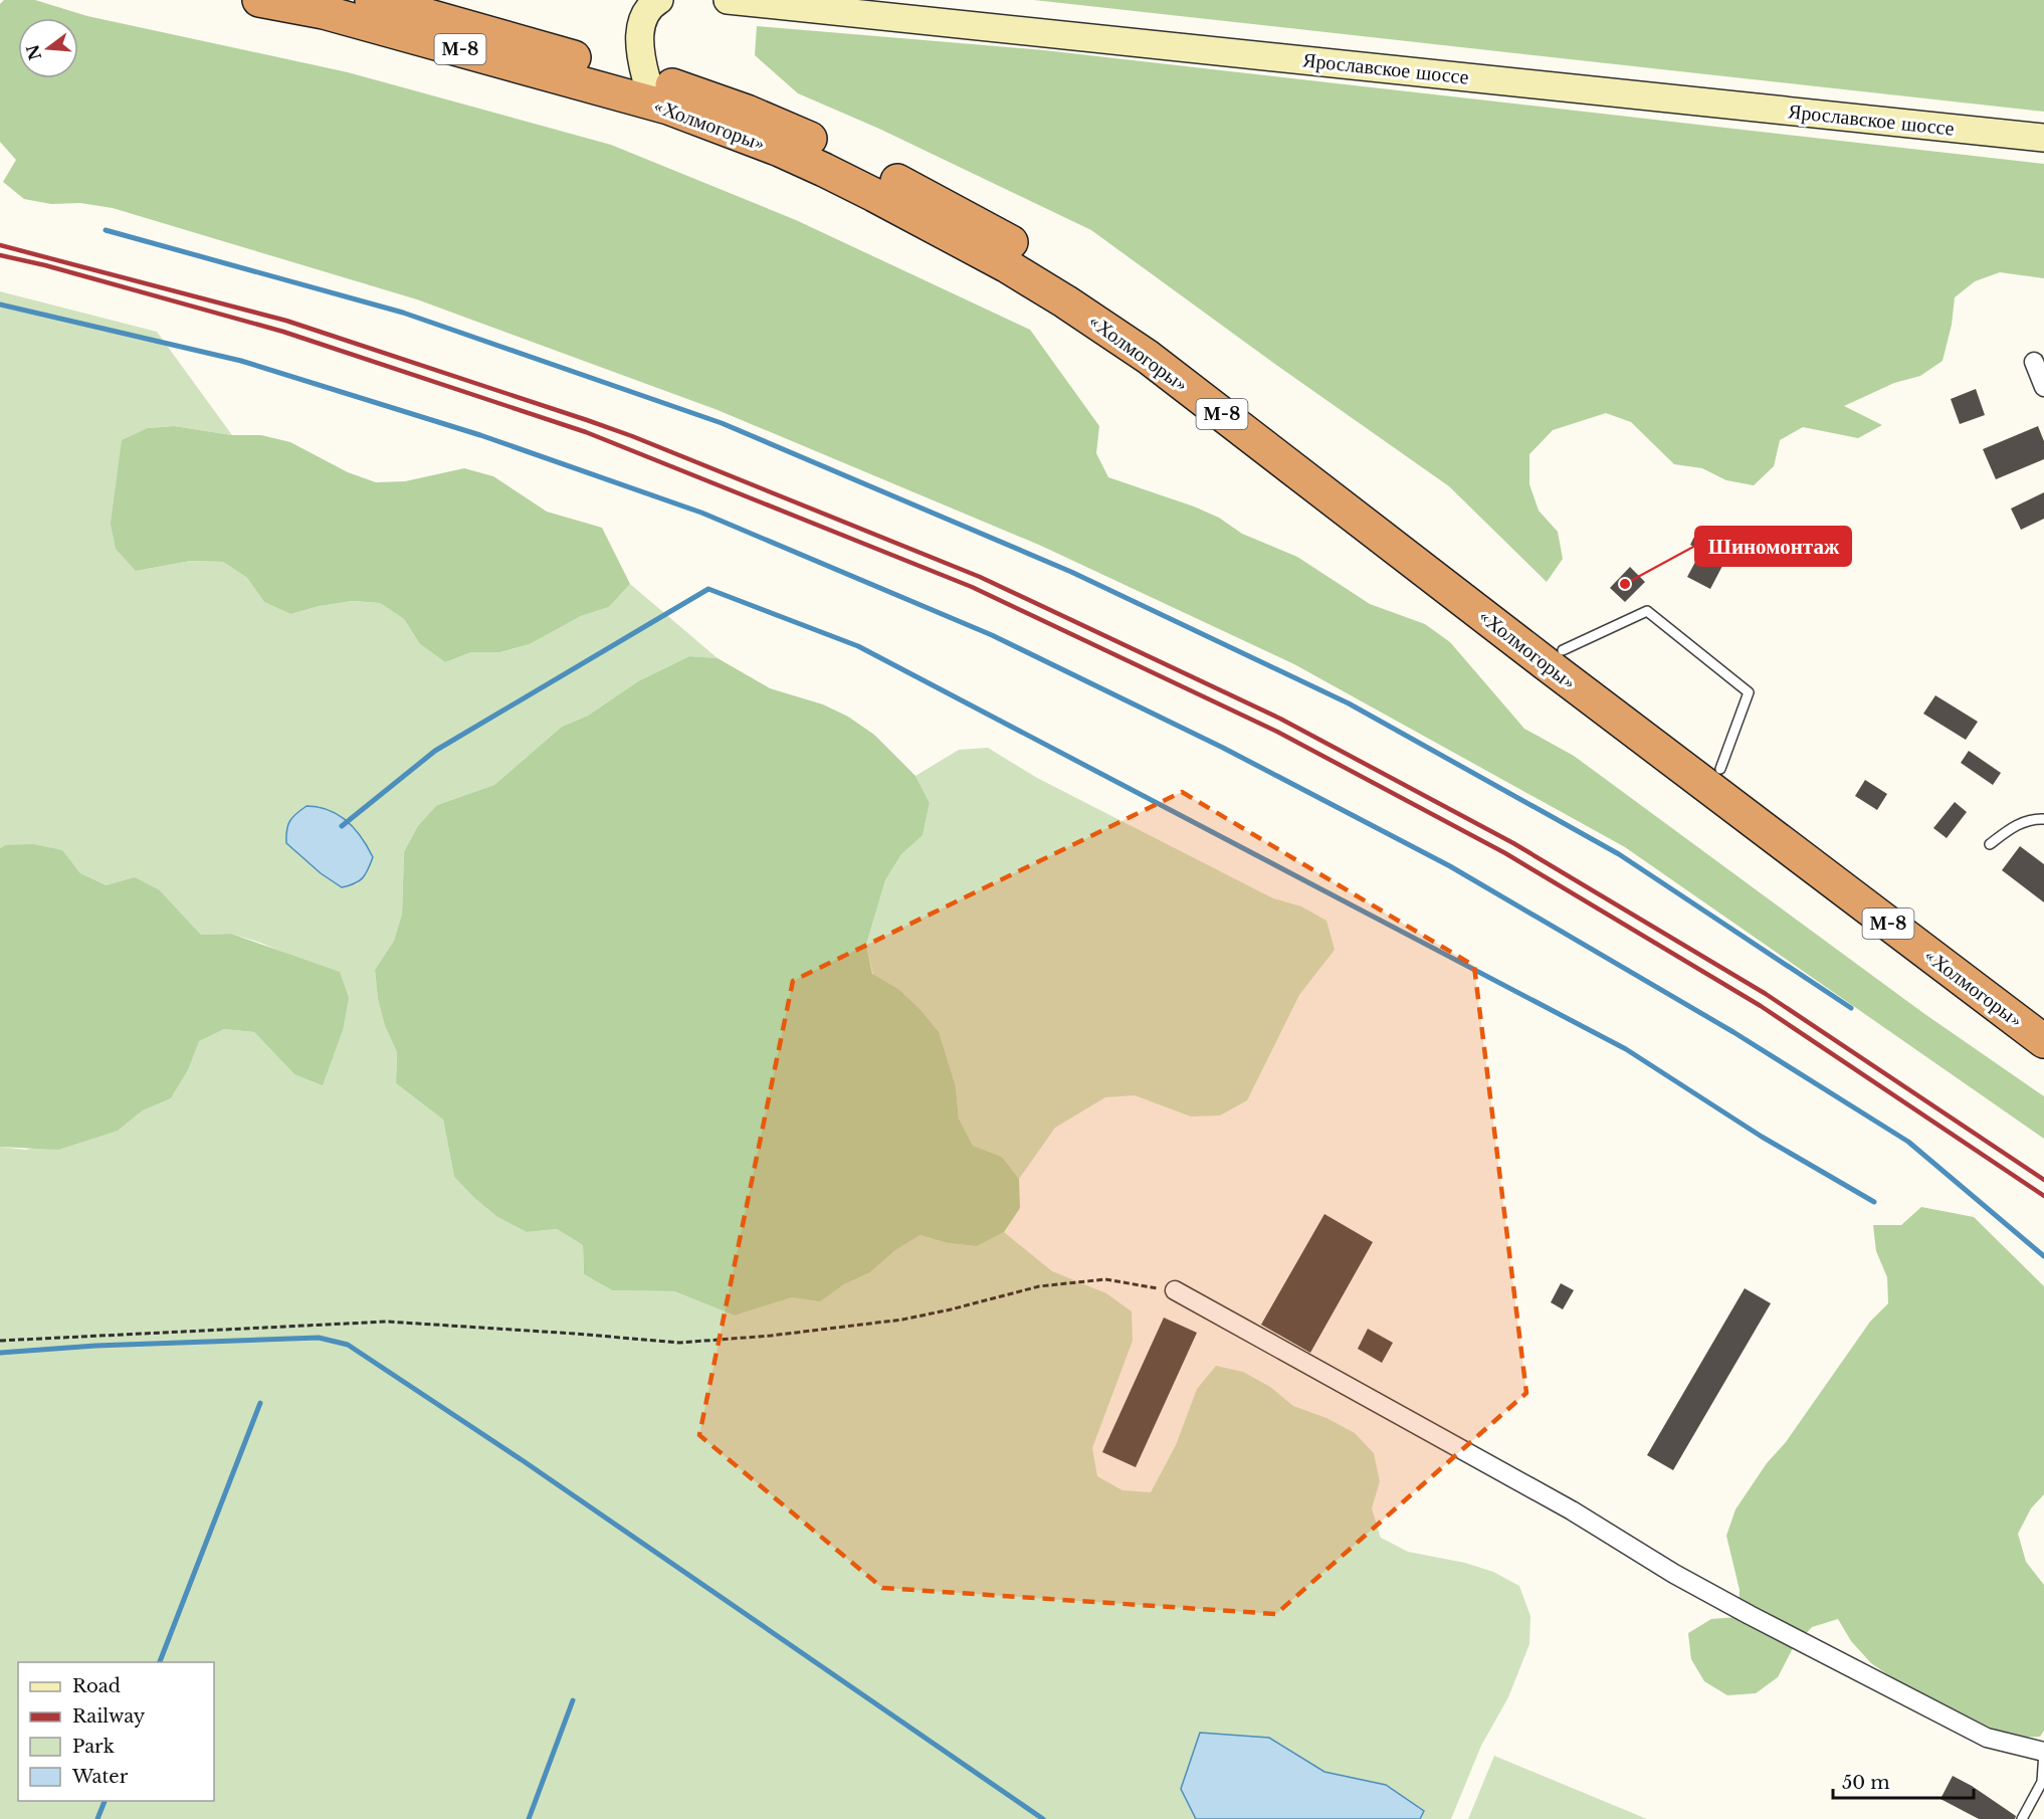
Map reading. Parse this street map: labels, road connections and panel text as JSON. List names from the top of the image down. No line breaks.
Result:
{"streets":{"highway":["М-8","«Холмогоры»"],"main road":["Ярославское шоссе"]},"places":["Шиномонтаж"],"legend":["Road","Railway","Park","Water"],"scale_bar":"50 m","north":"left"}
